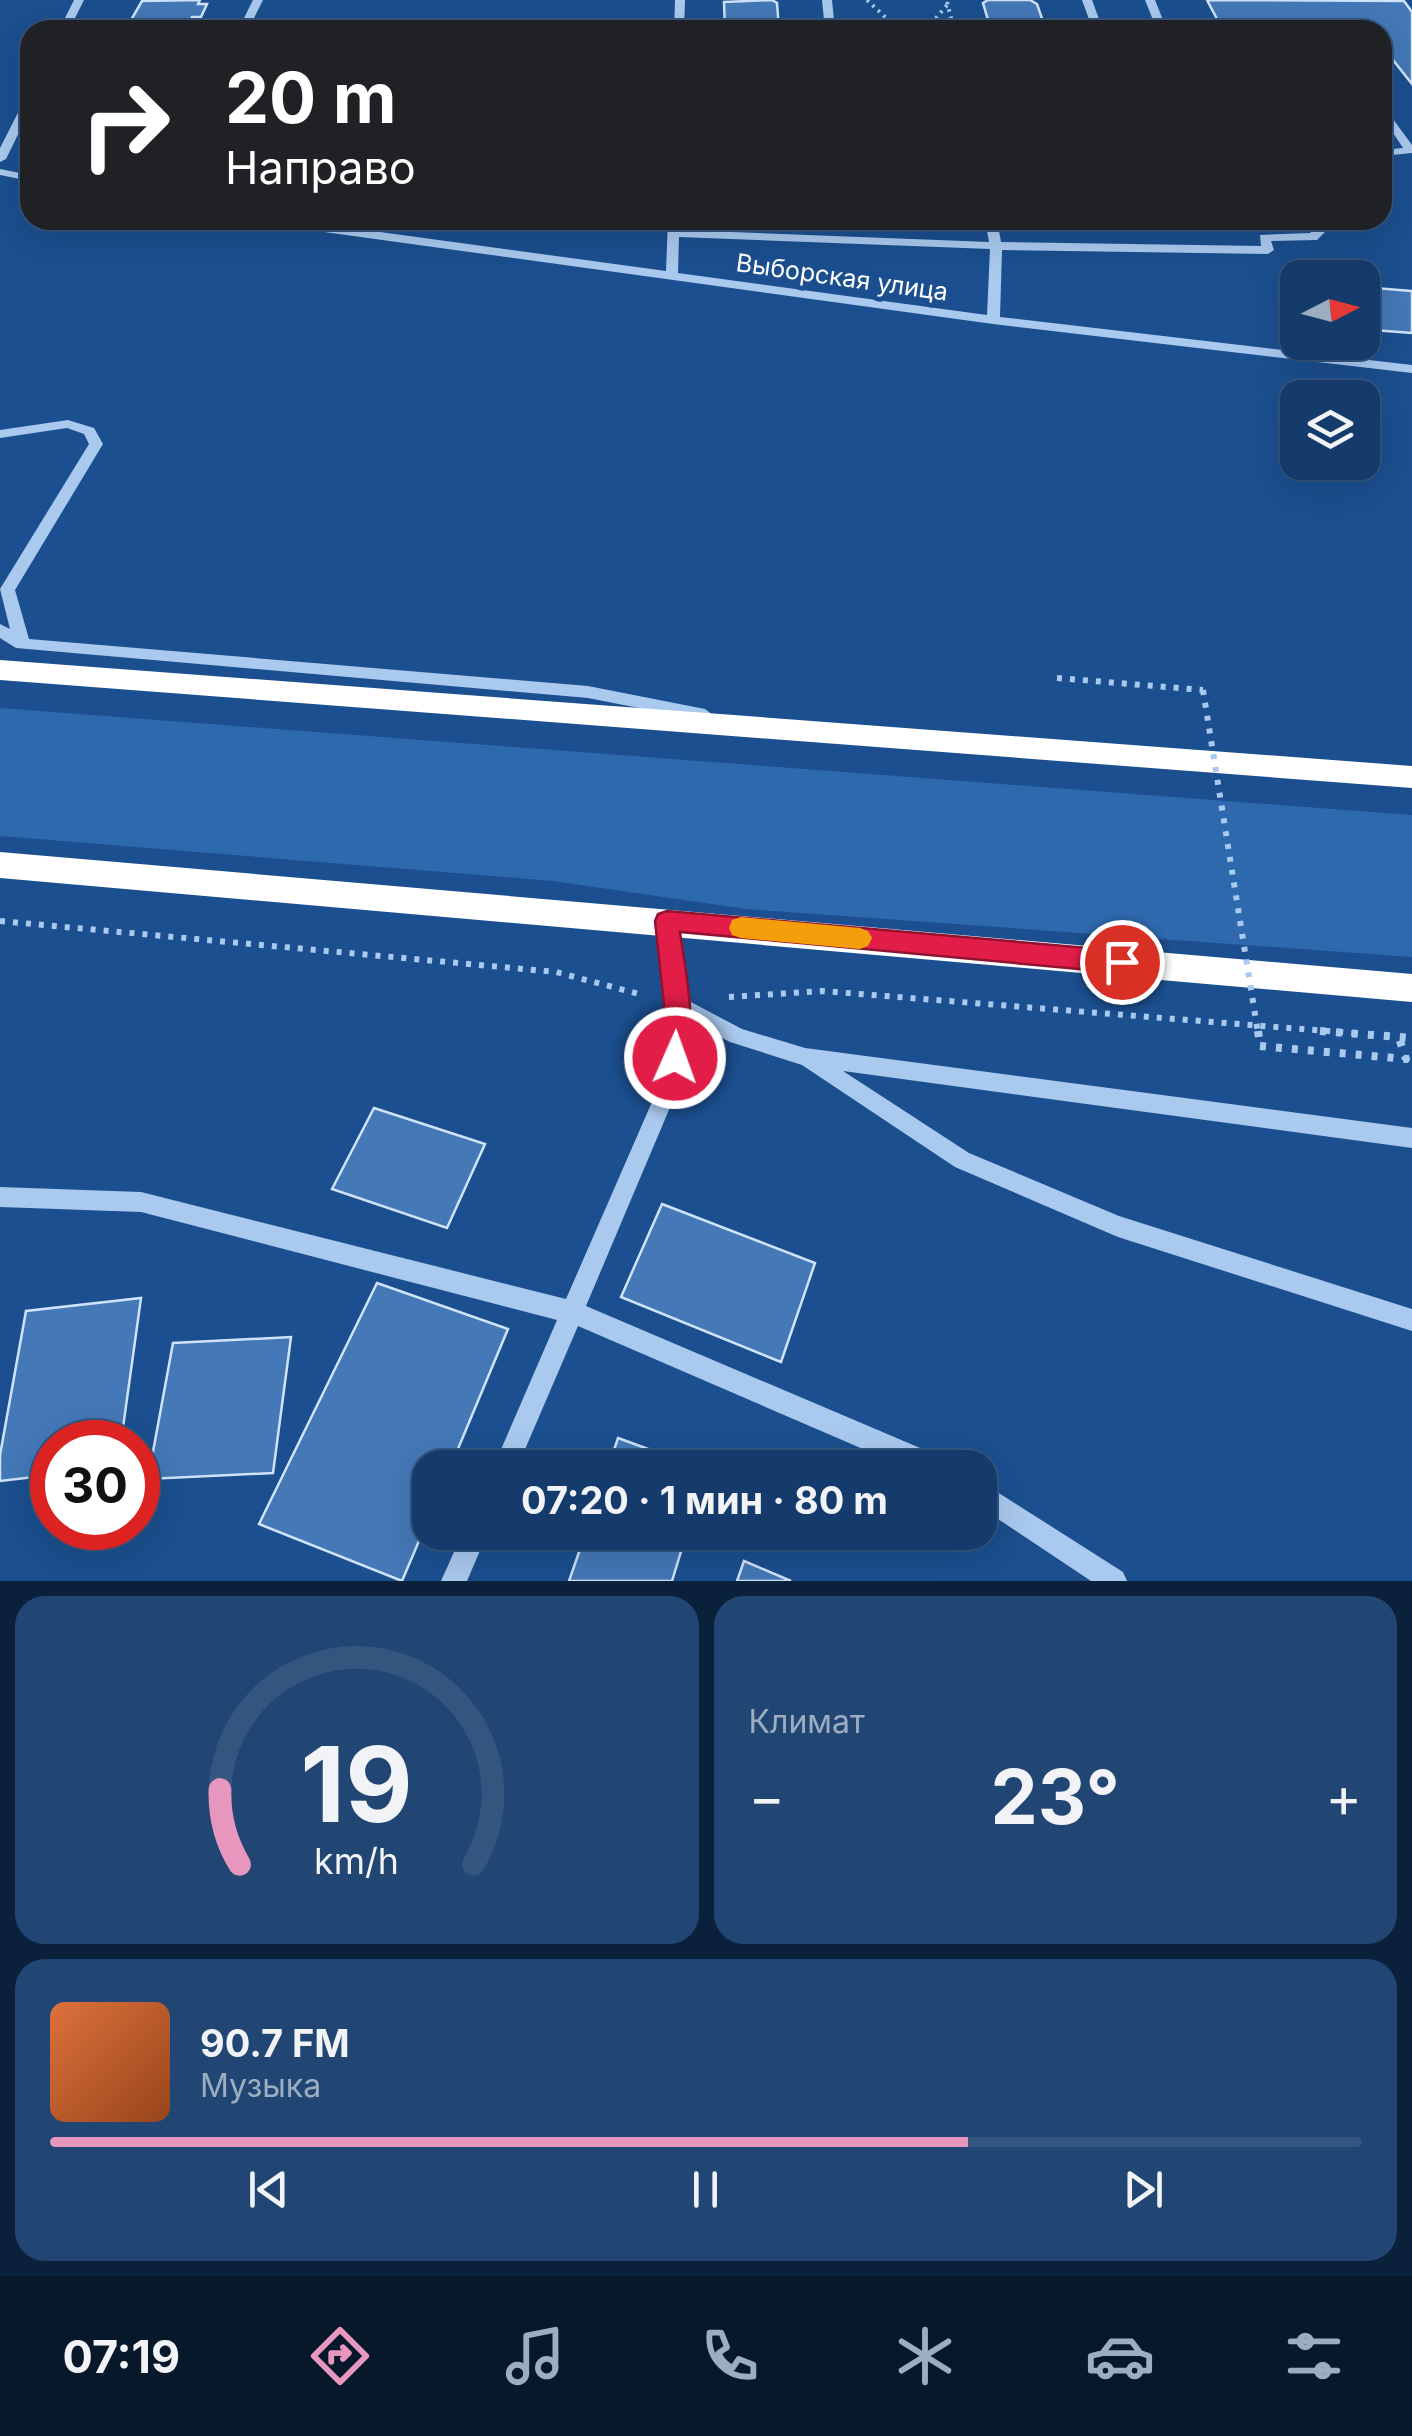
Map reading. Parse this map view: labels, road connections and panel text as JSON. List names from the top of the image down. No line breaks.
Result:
{"streets":{"street":["Выборская улица"]},"north":"right","page":{"turn":["20 m","Направо"],"limit":"30","trip":"07:20 · 1 мин · 80 m","tile":"Климат","heat":["−","23°","+"],"song":["90.7 FM","Музыка"],"tabs":"07:19","gauge":["19","km/h"]}}
